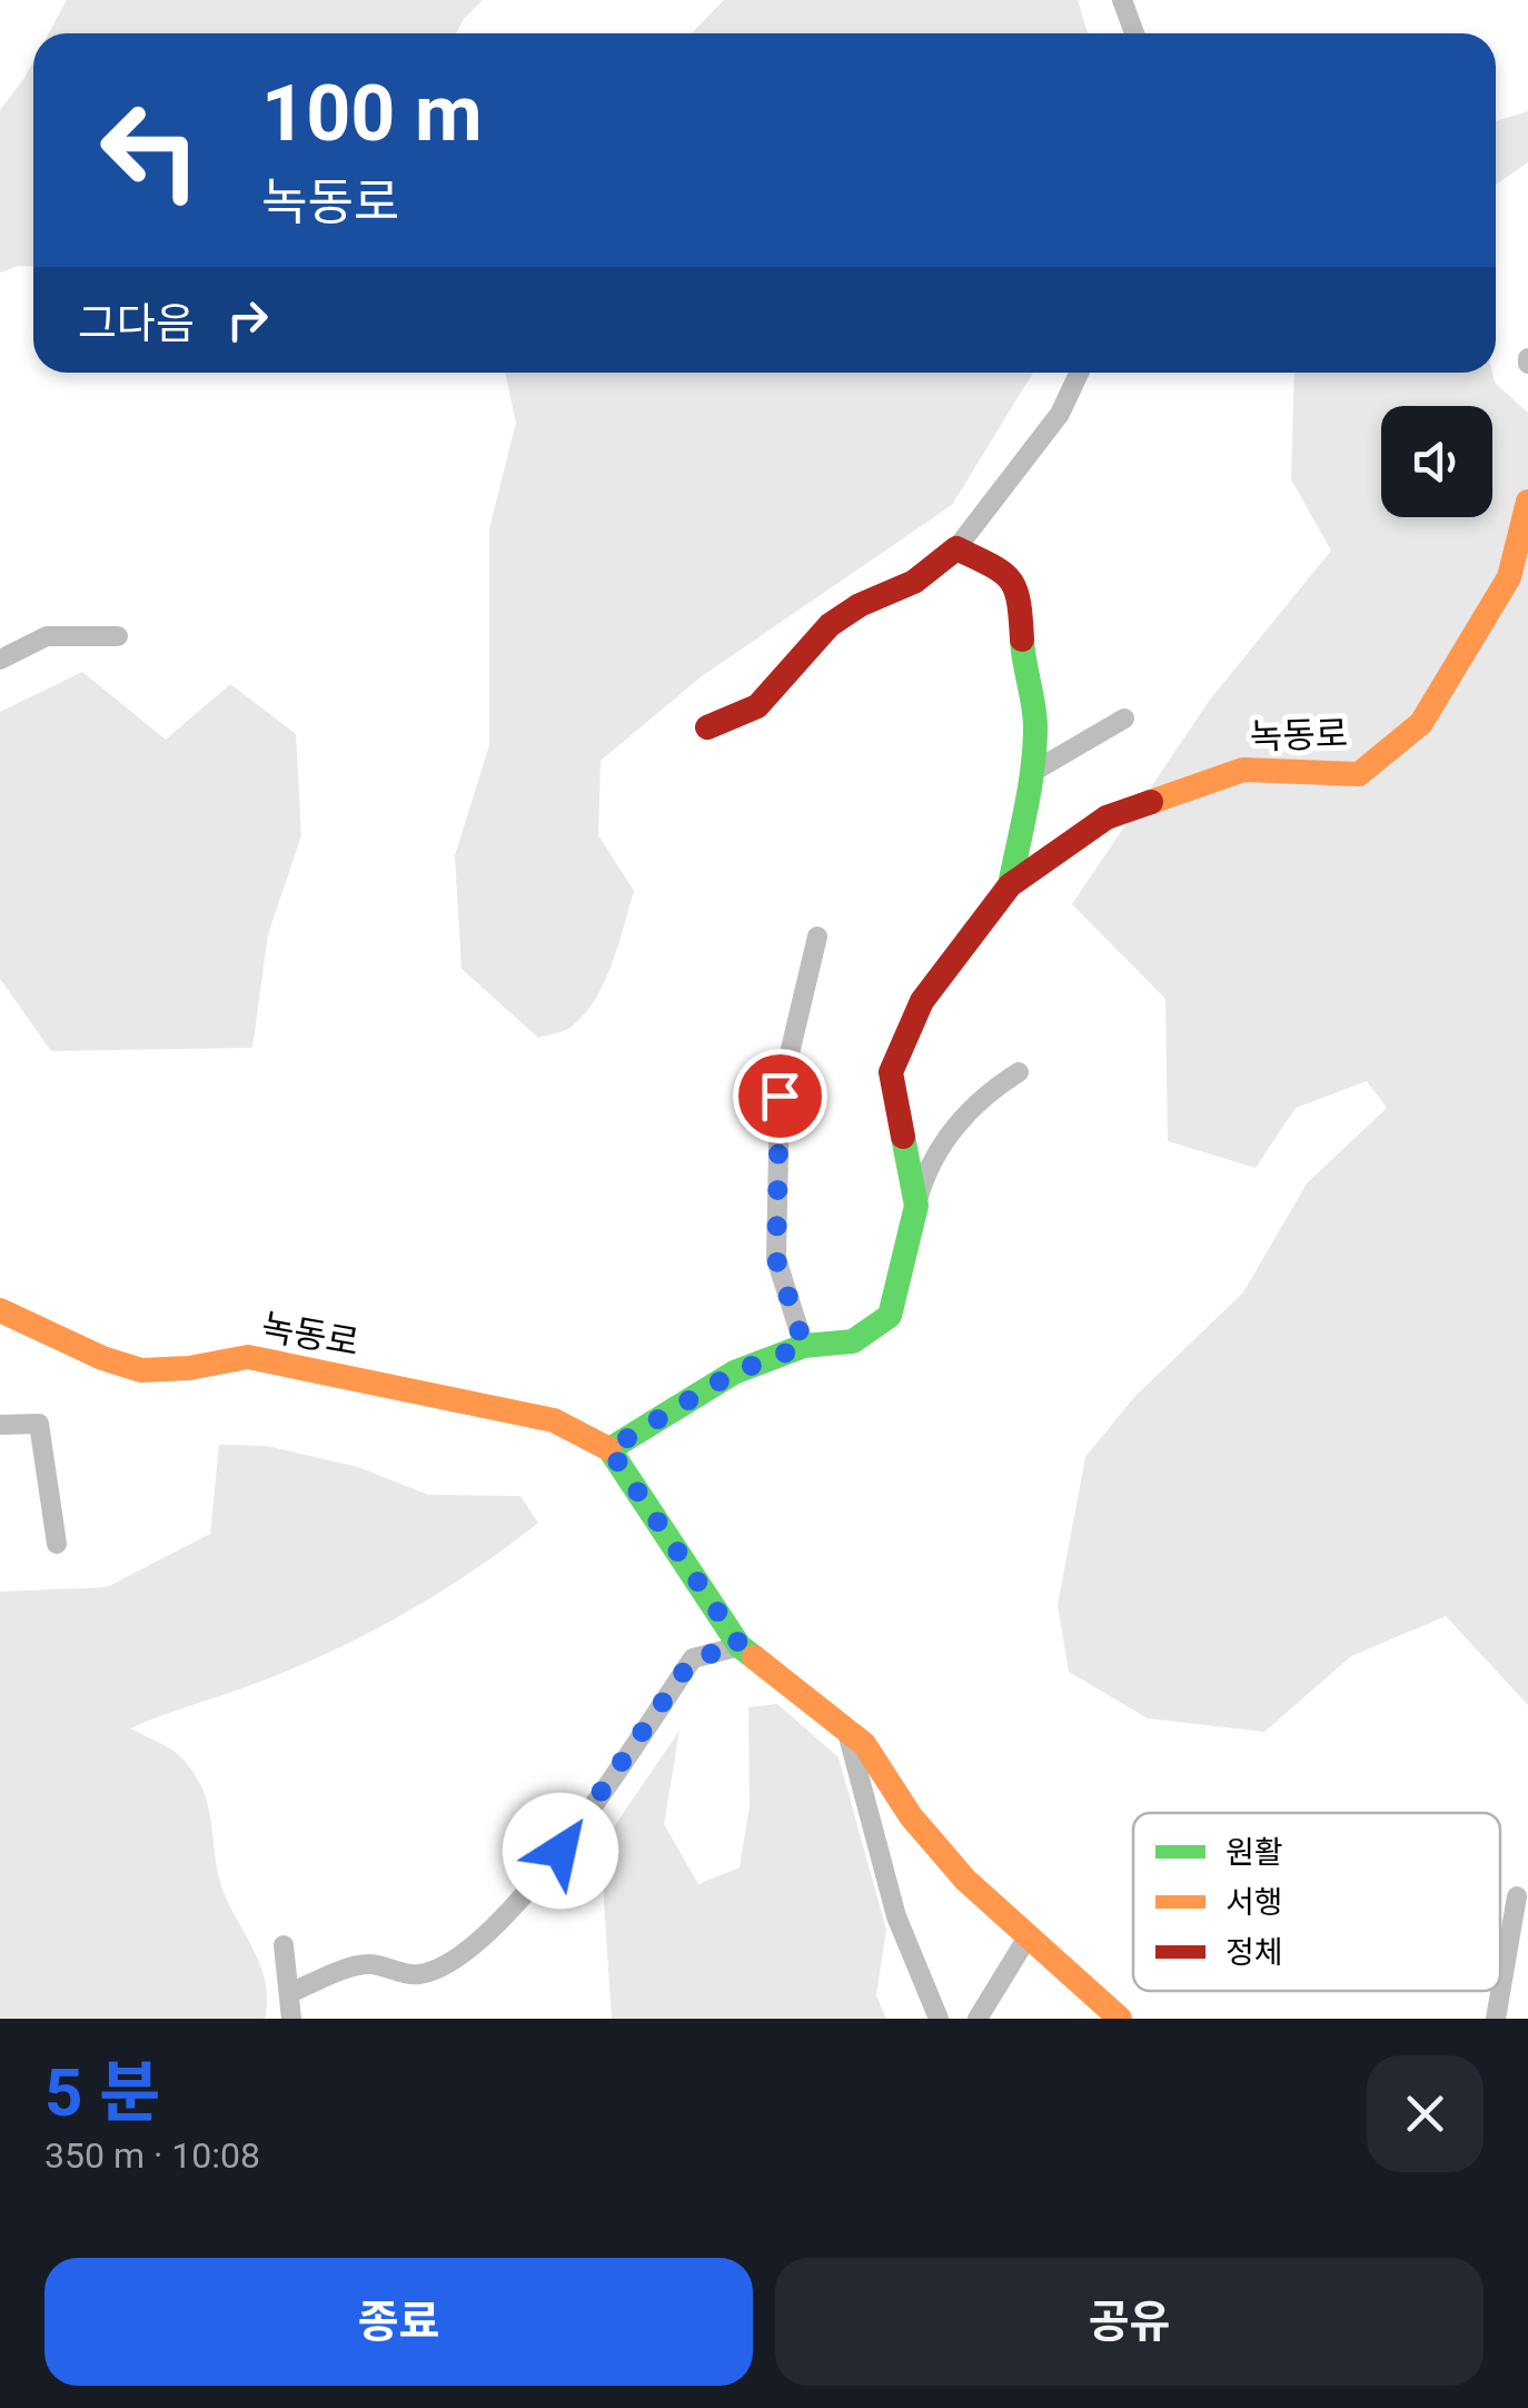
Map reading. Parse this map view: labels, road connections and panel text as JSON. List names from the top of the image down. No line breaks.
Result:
{"streets":{"street":["녹동로"]},"legend":["원활","서행","정체"],"page":{"turn":["100 m","녹동로"],"then":"그다음","heading":["5 분","350 m · 10:08"],"buttons":["종료","공유"]}}
